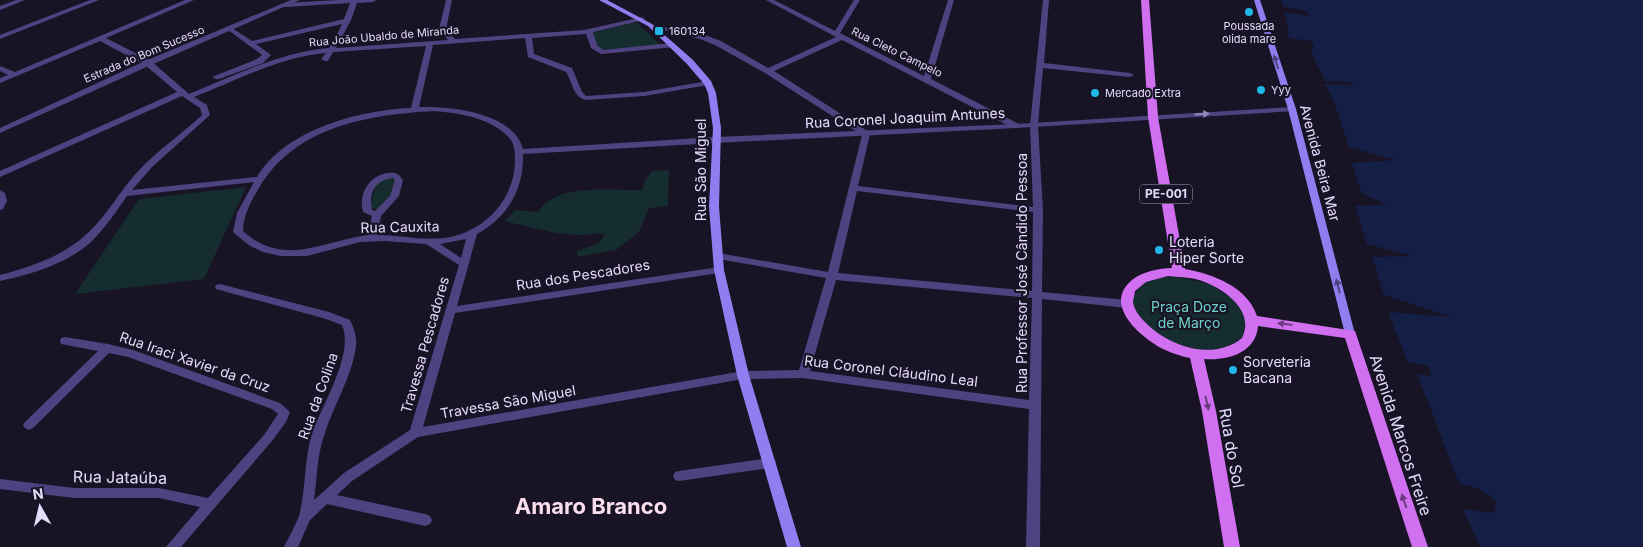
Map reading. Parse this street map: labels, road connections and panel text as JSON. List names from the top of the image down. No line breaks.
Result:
{"streets":{"main road":["Avenida Beira Mar","Rua São Miguel","PE-001","Avenida Marcos Freire","Rua do Sol"],"street":["Rua João Ubaldo de Miranda","Rua Cleto Campelo","Estrada do Bom Sucesso","Rua Coronel Joaquim Antunes","Rua Cauxita","Rua Professor José Cândido Pessoa","Rua dos Pescadores","Travessa Pescadores","Rua Iraci Xavier da Cruz","Rua Coronel Cláudino Leal","Rua da Colina","Travessa São Miguel","Rua Jataúba"]},"crossings":[["Rua João Ubaldo de Miranda","Rua São Miguel"],["Rua Cleto Campelo","Rua Coronel Joaquim Antunes"],["Rua Coronel Joaquim Antunes","Avenida Beira Mar"],["Rua Coronel Joaquim Antunes","Rua São Miguel"],["Rua Coronel Joaquim Antunes","PE-001"],["Rua Coronel Joaquim Antunes","Rua Cauxita"],["Rua Coronel Joaquim Antunes","Rua Professor José Cândido Pessoa"],["Avenida Beira Mar","Avenida Marcos Freire"],["Rua São Miguel","Rua dos Pescadores"],["Rua São Miguel","Rua Coronel Cláudino Leal"],["Rua São Miguel","Travessa São Miguel"],["PE-001","Rua do Sol"],["Rua Cauxita","Travessa Pescadores"],["Rua Professor José Cândido Pessoa","Rua Coronel Cláudino Leal"],["Rua dos Pescadores","Travessa Pescadores"],["Travessa Pescadores","Travessa São Miguel"],["Rua Iraci Xavier da Cruz","Rua Jataúba"],["Rua Coronel Cláudino Leal","Travessa São Miguel"],["Rua da Colina","Travessa São Miguel"]],"one_way":["Avenida Beira Mar","Avenida Marcos Freire","Rua do Sol"],"districts":["Amaro Branco"],"parks":["Praça Doze de Março"],"places":{"other":["Poussada olida mare","Yyy","Mercado Extra","Loteria Hiper Sorte","Sorveteria Bacana"],"transit":["160134"]},"north":"top"}
